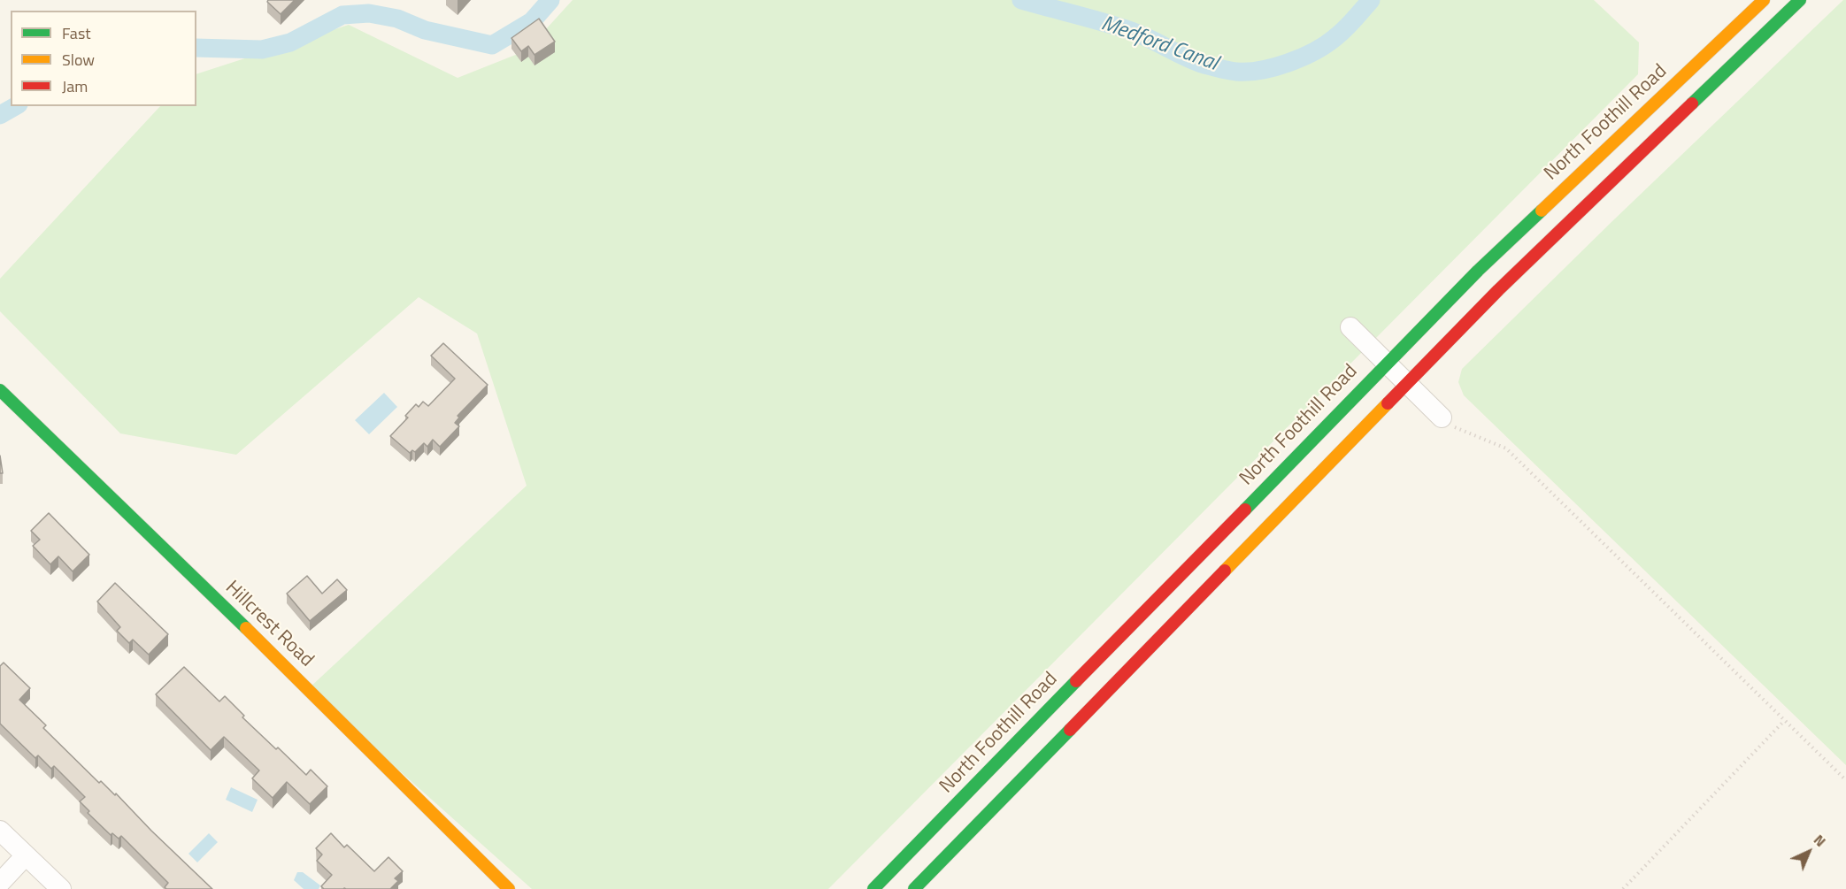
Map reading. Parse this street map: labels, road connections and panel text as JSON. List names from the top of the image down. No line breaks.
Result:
{"streets":{"main road":["North Foothill Road","Hillcrest Road"]},"water":["Medford Canal"],"legend":["Fast","Slow","Jam"],"north":"top right"}
